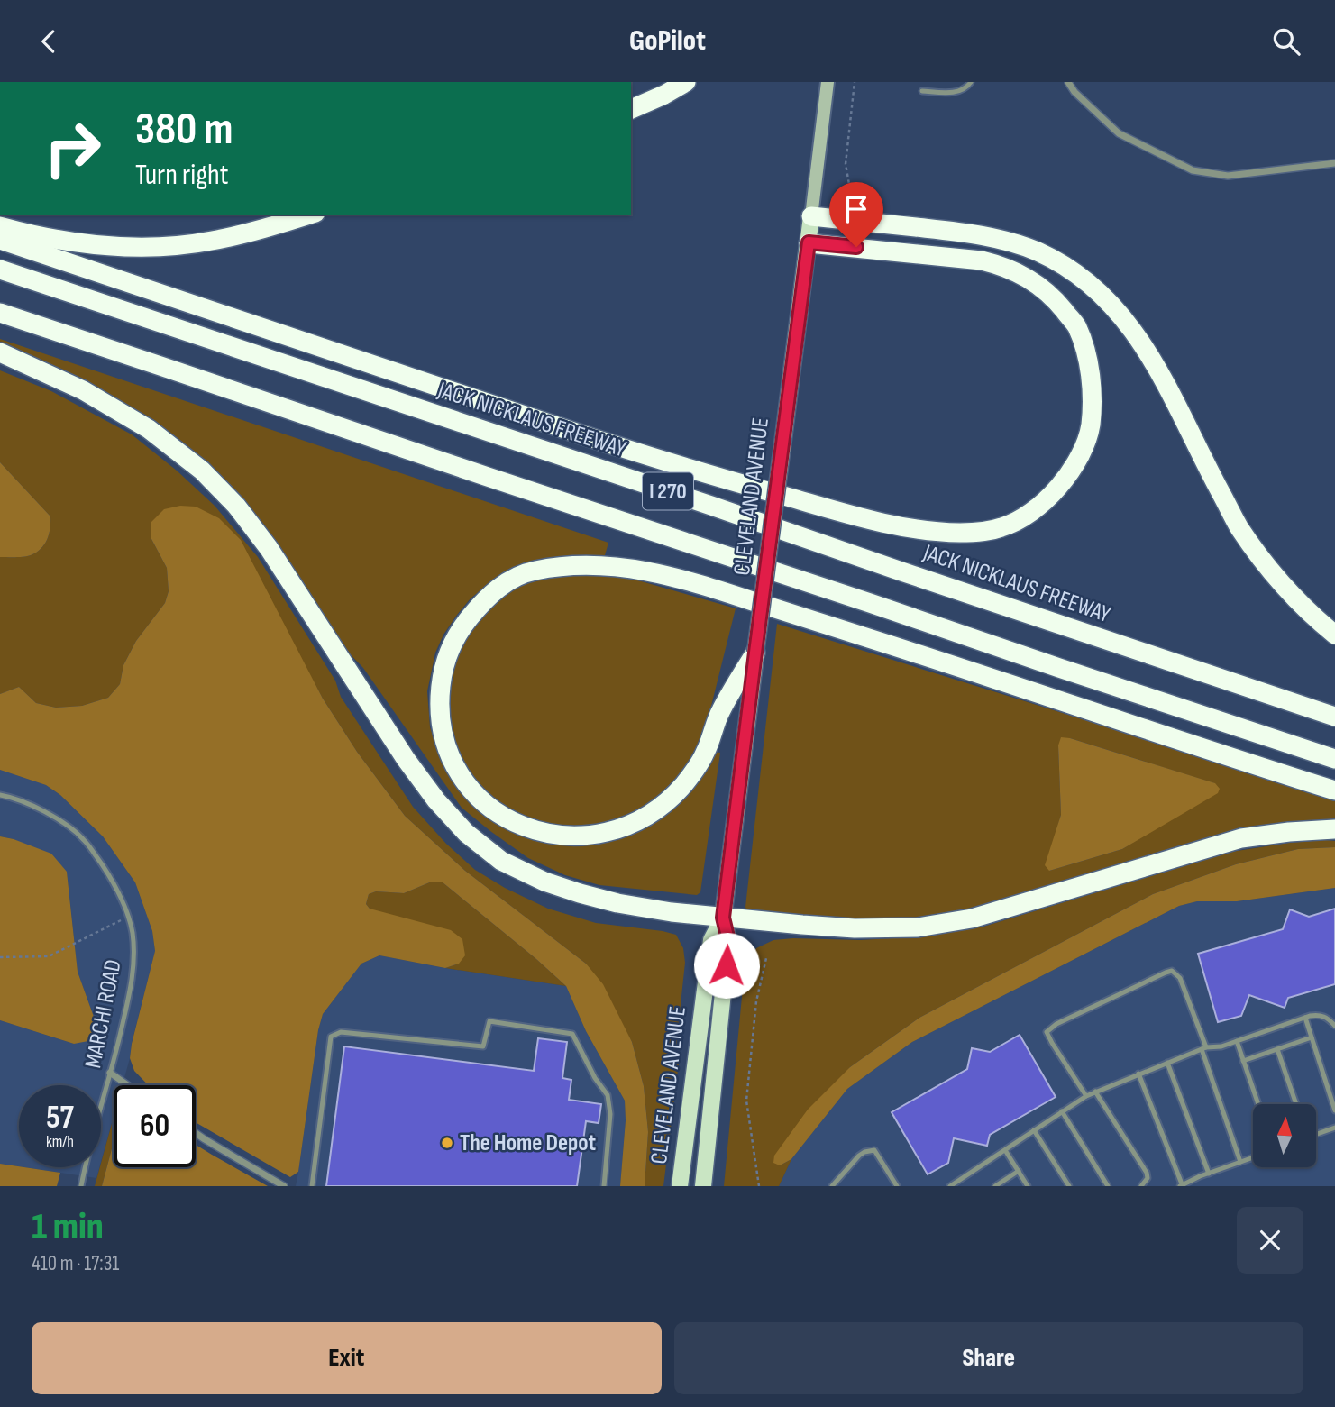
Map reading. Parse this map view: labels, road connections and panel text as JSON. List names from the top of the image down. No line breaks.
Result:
{"streets":{"highway":["JACK NICKLAUS FREEWAY","I 270"],"main road":["CLEVELAND AVENUE"],"lane":["MARCHI ROAD"]},"places":["The Home Depot"],"north":"top","page":{"header":"GoPilot","turn":["380 m","Turn right"],"speed":"57 km/h","limit":"60","heading":["1 min","410 m · 17:31"],"buttons":["Exit","Share"]}}
